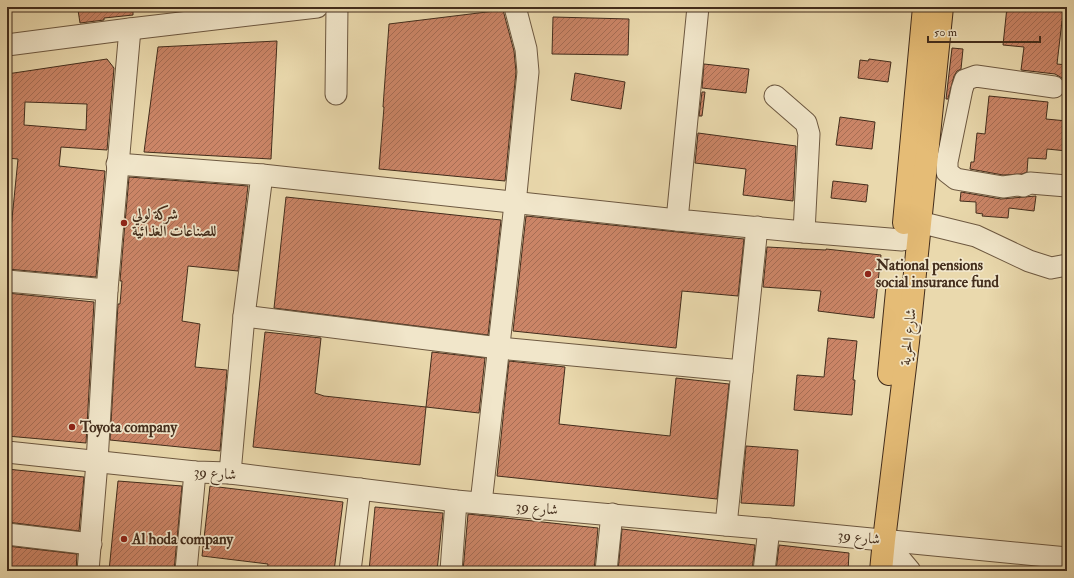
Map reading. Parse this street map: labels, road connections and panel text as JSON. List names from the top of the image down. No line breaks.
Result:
{"streets":{"main road":["شارع الحرية"],"street":["شارع 39"]},"crossings":[["شارع الحرية","شارع 39"]],"places":["شركة لولي للصناعات الغذائية","National pensions social insurance fund","Toyota company","Al hoda company"],"scale_bar":"50 m"}
